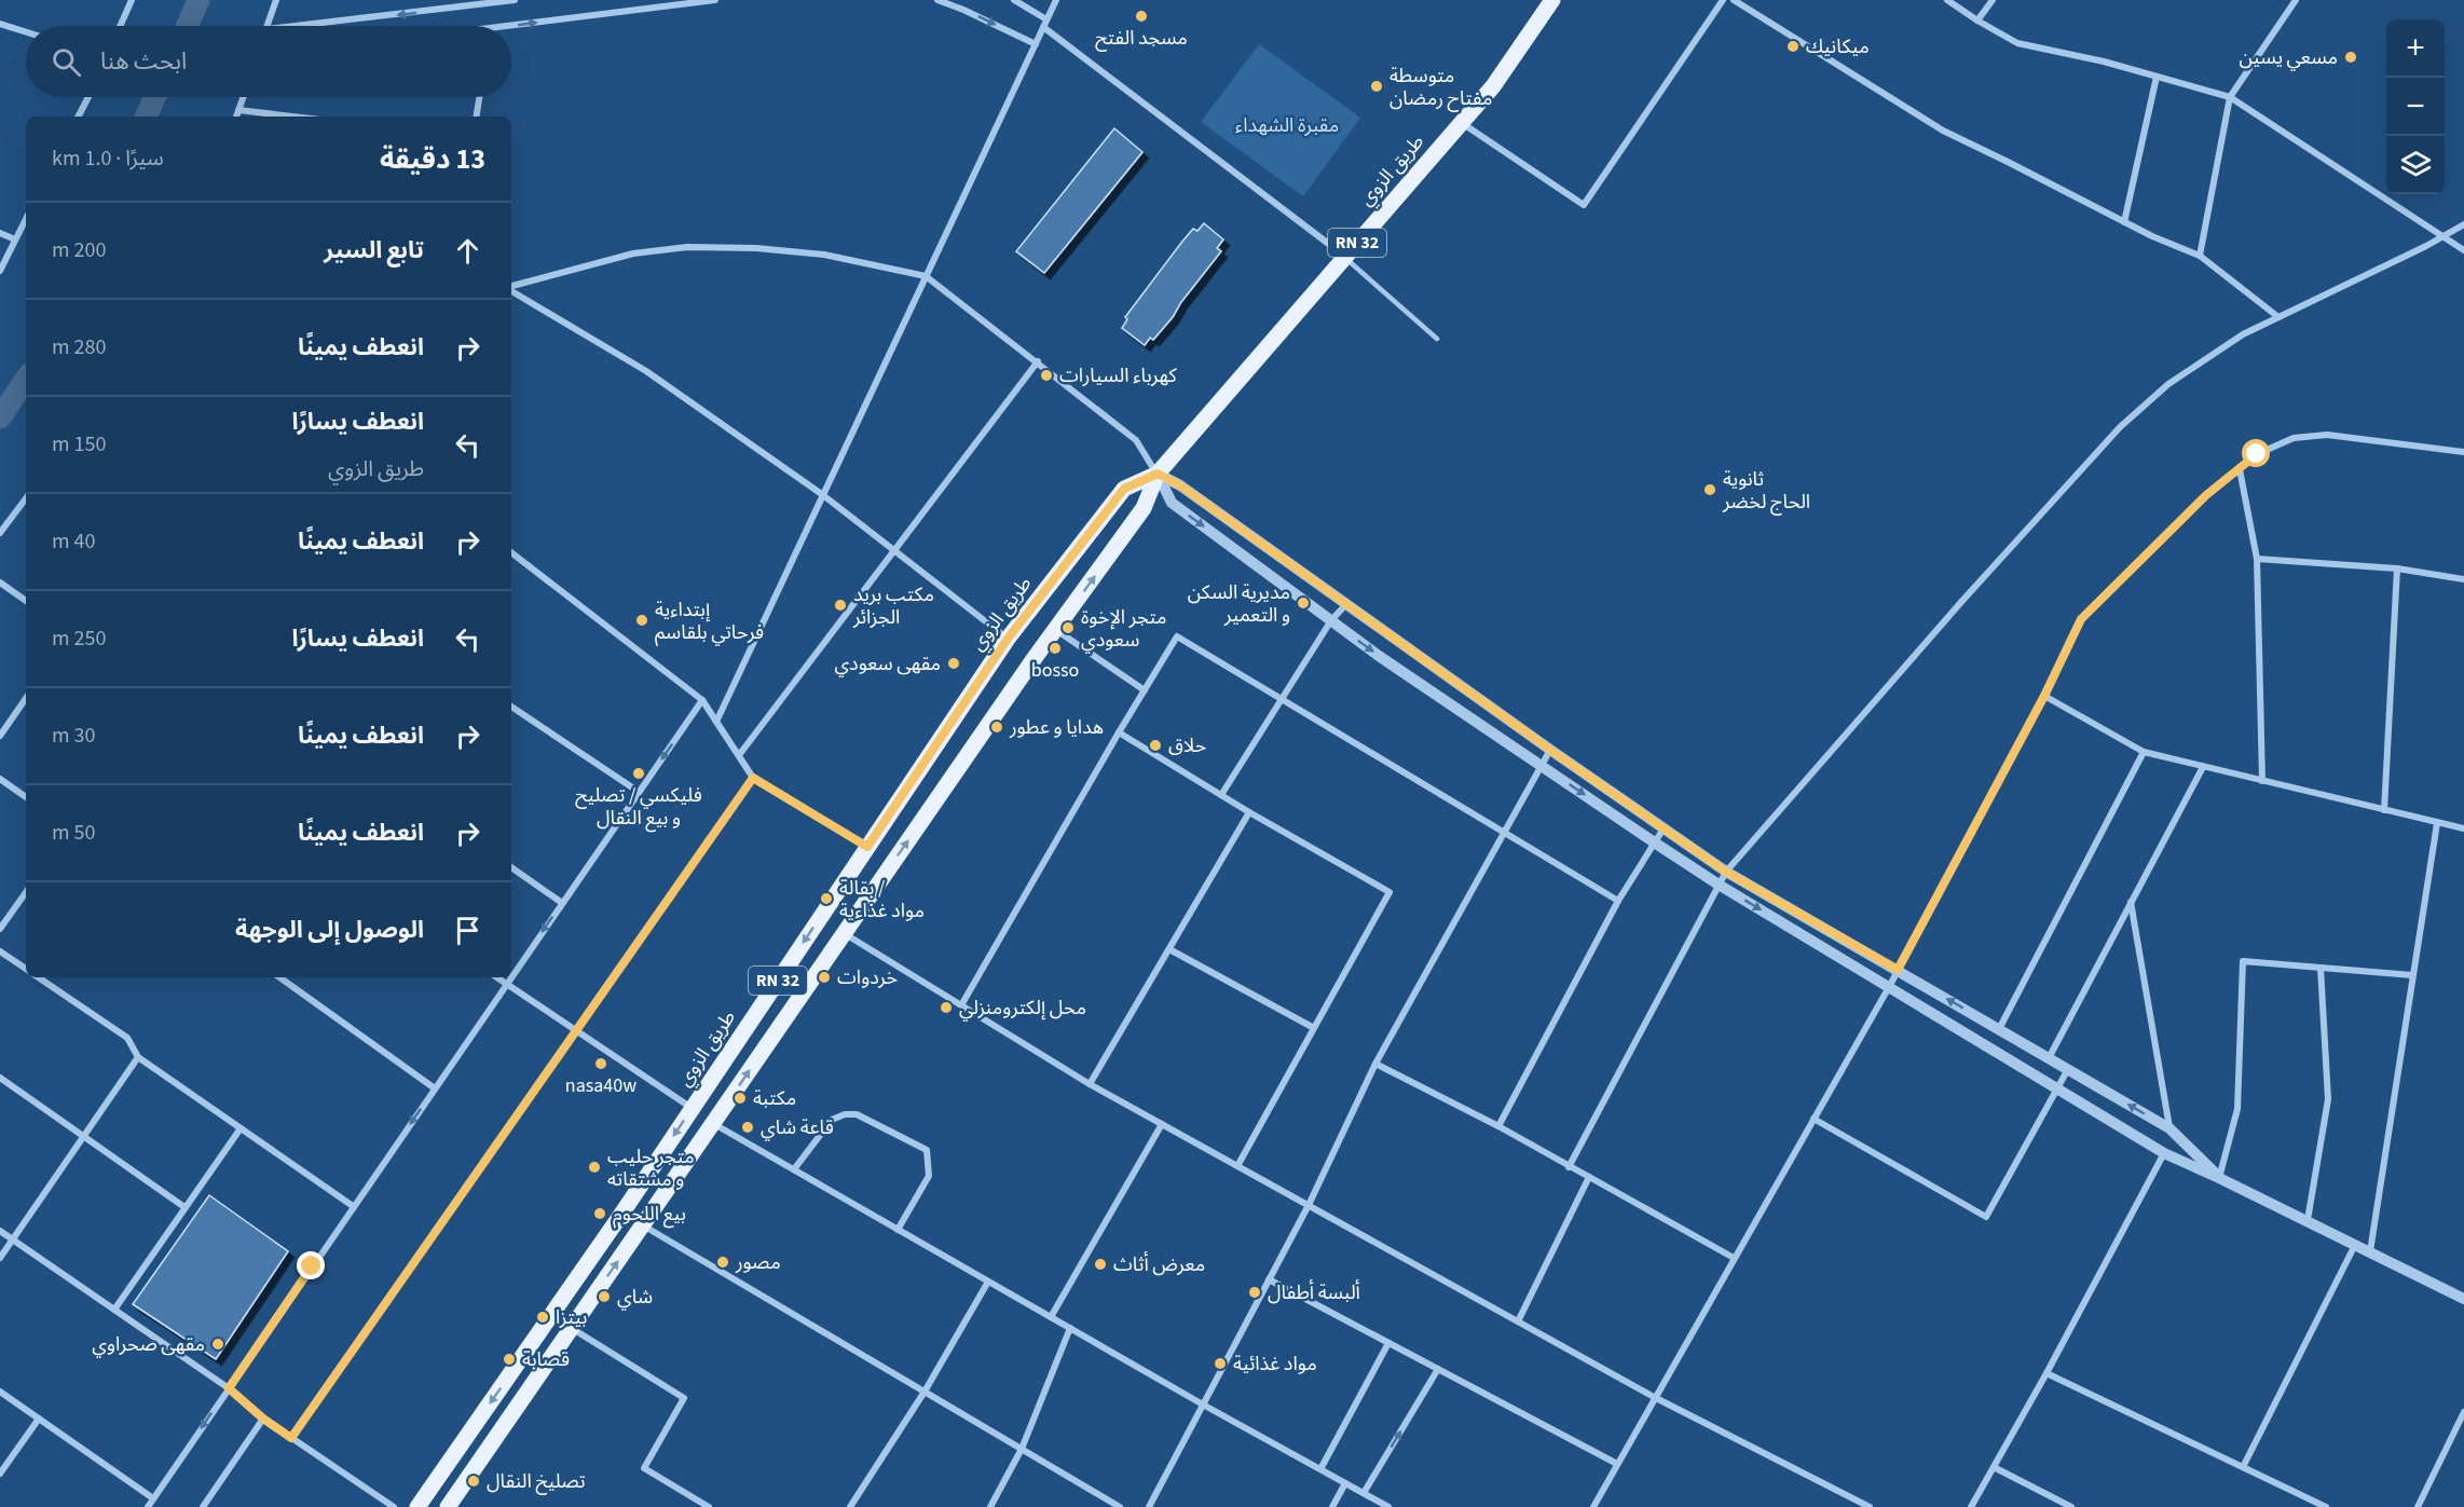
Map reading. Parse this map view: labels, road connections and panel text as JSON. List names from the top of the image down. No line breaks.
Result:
{"streets":{"main road":["طريق الزوي","RN 32"]},"parks":["مقبرة الشهداء"],"places":["مسجد الفتح","ميكانيك","مسعي يسين","متوسطة مفتاح رمضان","كهرباء السيارات","ثانوية الحاج لخضر","مديرية السكن و التعمير","مكتب بريد الجزائر","إبتداءية فرحاتي بلقاسم","متجر الإخوة سعودي","bosso","مقهى سعودي","هدايا و عطور","حلاق","فليكسي / تصليح و بيع النقال","بقالة / مواد غذاءية","خردوات","محل إلكترومنزلي","nasa40w","مكتبة","قاعة شاي","متجر حليب و مشتقاته","بيع اللحوم","مصور","معرض أثاث","ألبسة أطفال","شاي","بيتزا","مقهى صحراوي","قصابة","مواد غذائية","تصليخ النقال"],"page":{"map_buttons":["+","−"],"search":"ابحث هنا","heading":["13 دقيقة","سيرًا · 1.0 km"],"list":[["تابع السير","200 m"],["انعطف يمينًا","280 m"],["انعطف يسارًا","طريق الزوي","150 m"],["انعطف يمينًا","40 m"],["انعطف يسارًا","250 m"],["انعطف يمينًا","30 m"],["انعطف يمينًا","50 m"],"الوصول إلى الوجهة"]}}
